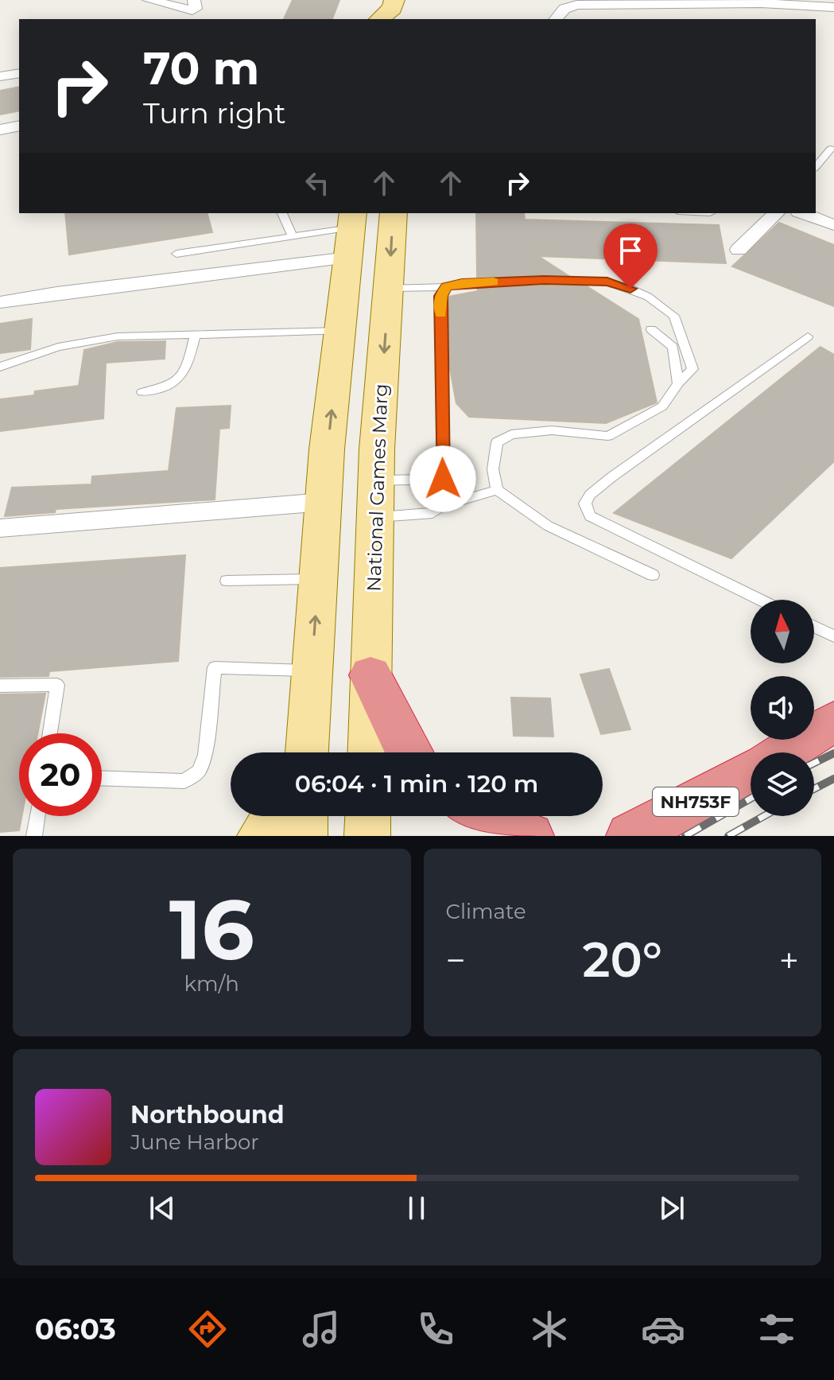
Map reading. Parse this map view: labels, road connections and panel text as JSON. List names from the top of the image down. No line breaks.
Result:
{"streets":{"highway":["NH753F"],"main road":["National Games Marg"]},"north":"top","page":{"turn":["70 m","Turn right"],"limit":"20","trip":"06:04 · 1 min · 120 m","tile":[["16","km/h"],"Climate"],"heat":["−","20°","+"],"song":["Northbound","June Harbor"],"tabs":"06:03"}}
